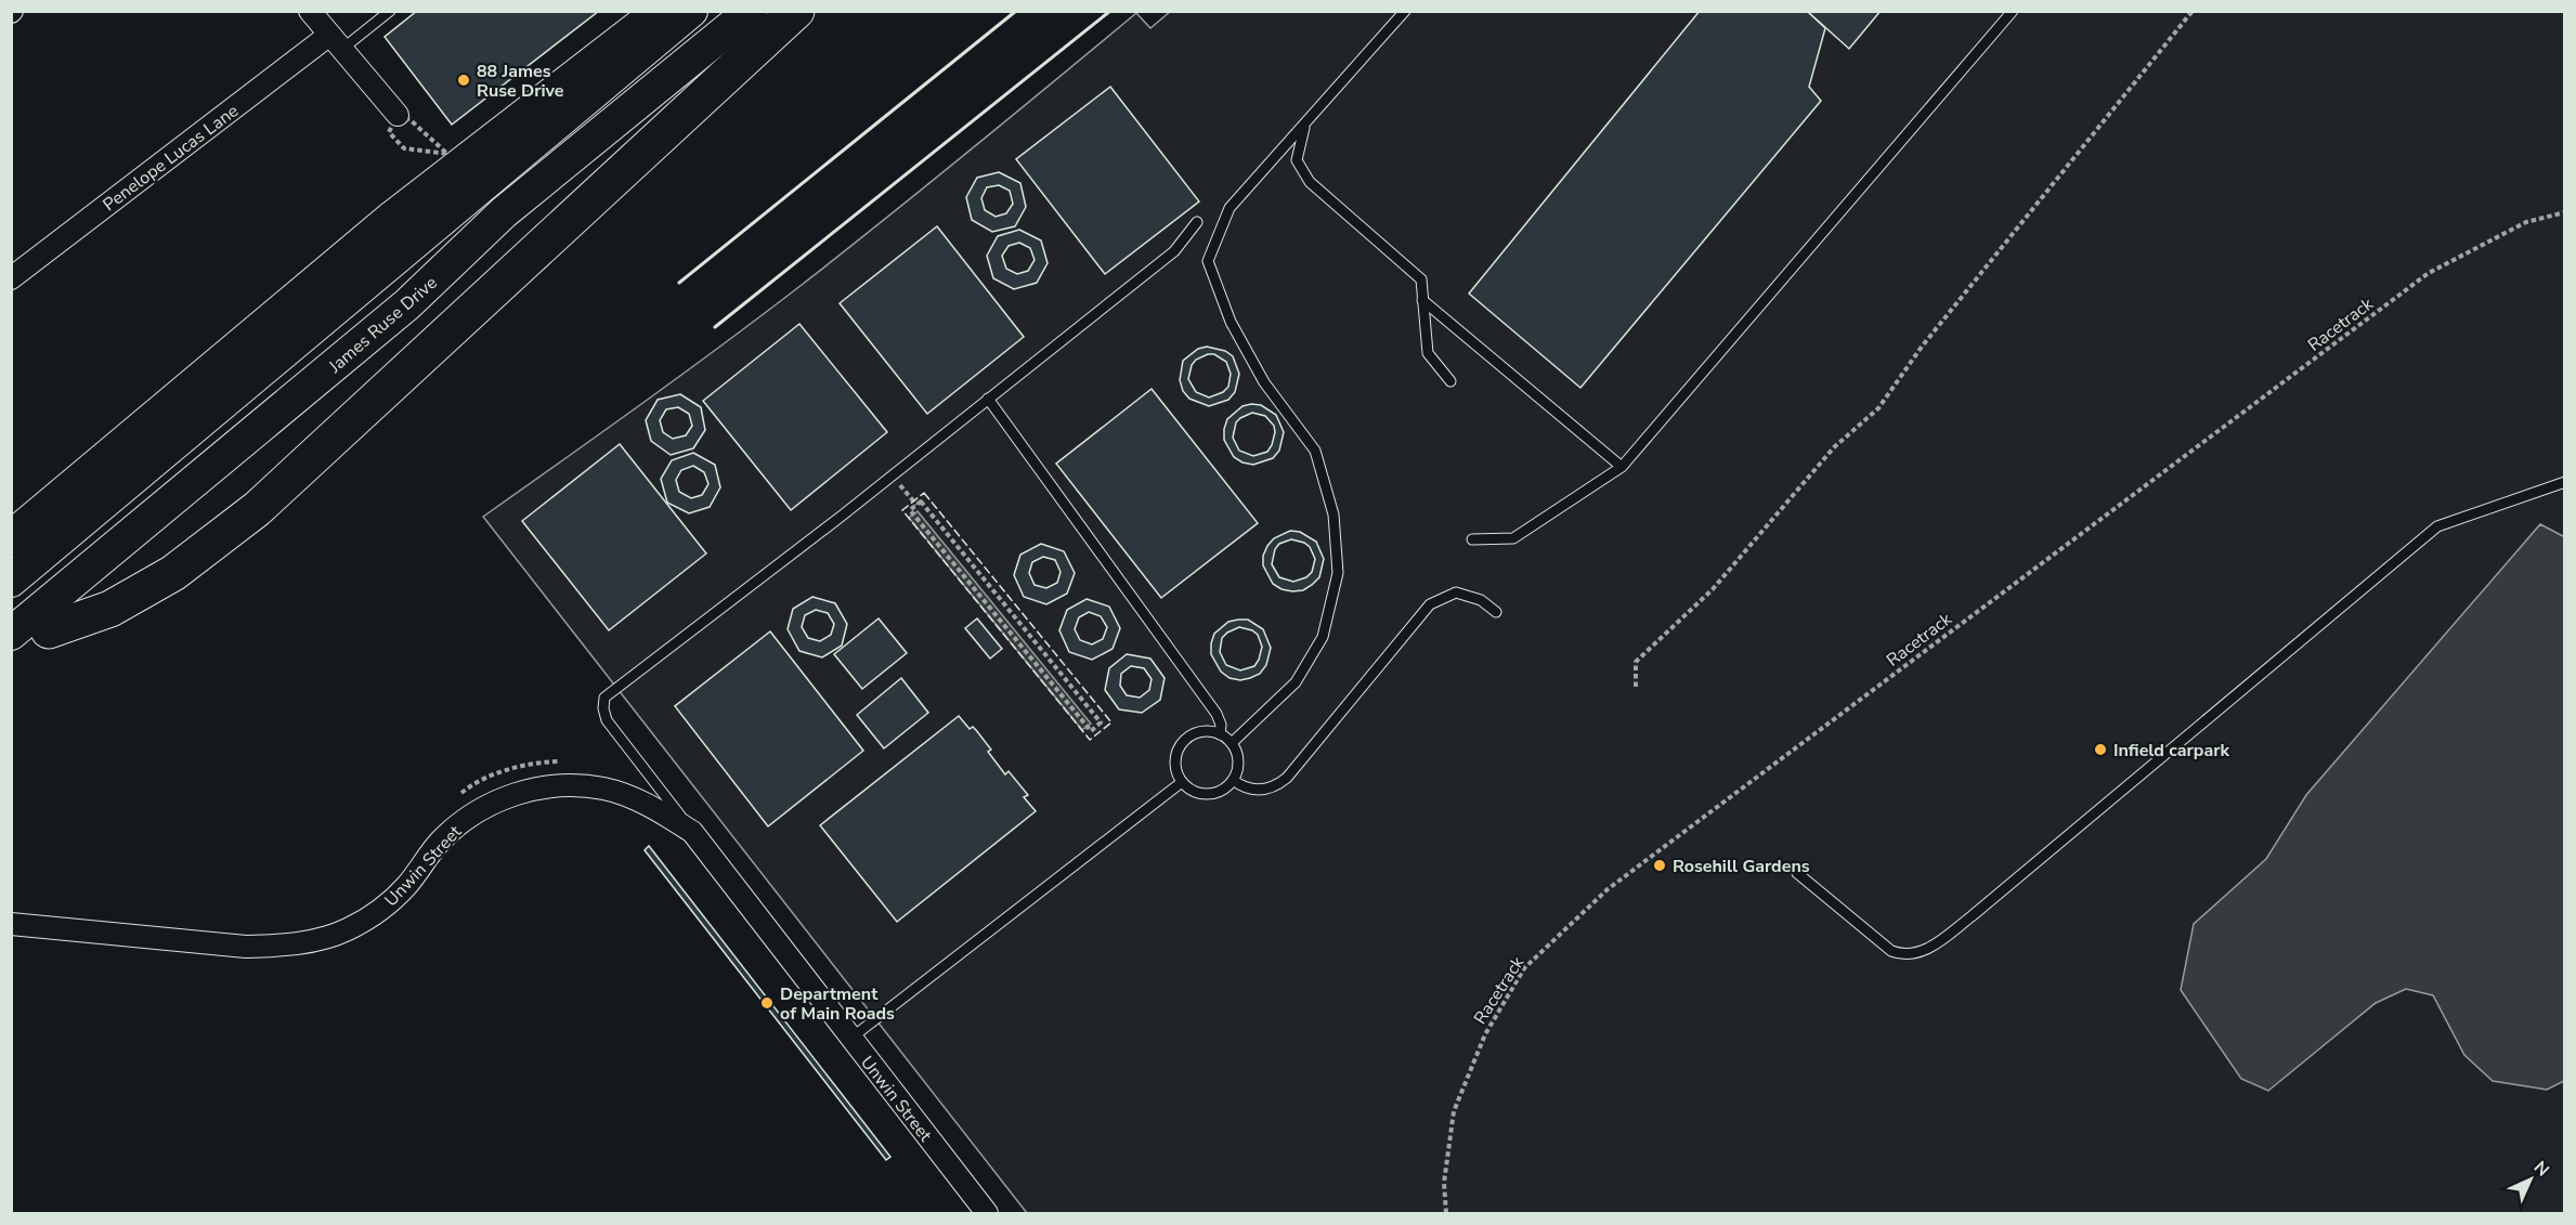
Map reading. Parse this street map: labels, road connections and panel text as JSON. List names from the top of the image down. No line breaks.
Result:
{"streets":{"main road":["James Ruse Drive"],"street":["Penelope Lucas Lane","Unwin Street"],"path":["Racetrack"]},"places":["88 James Ruse Drive","Infield carpark","Rosehill Gardens","Department of Main Roads"],"north":"top right"}
